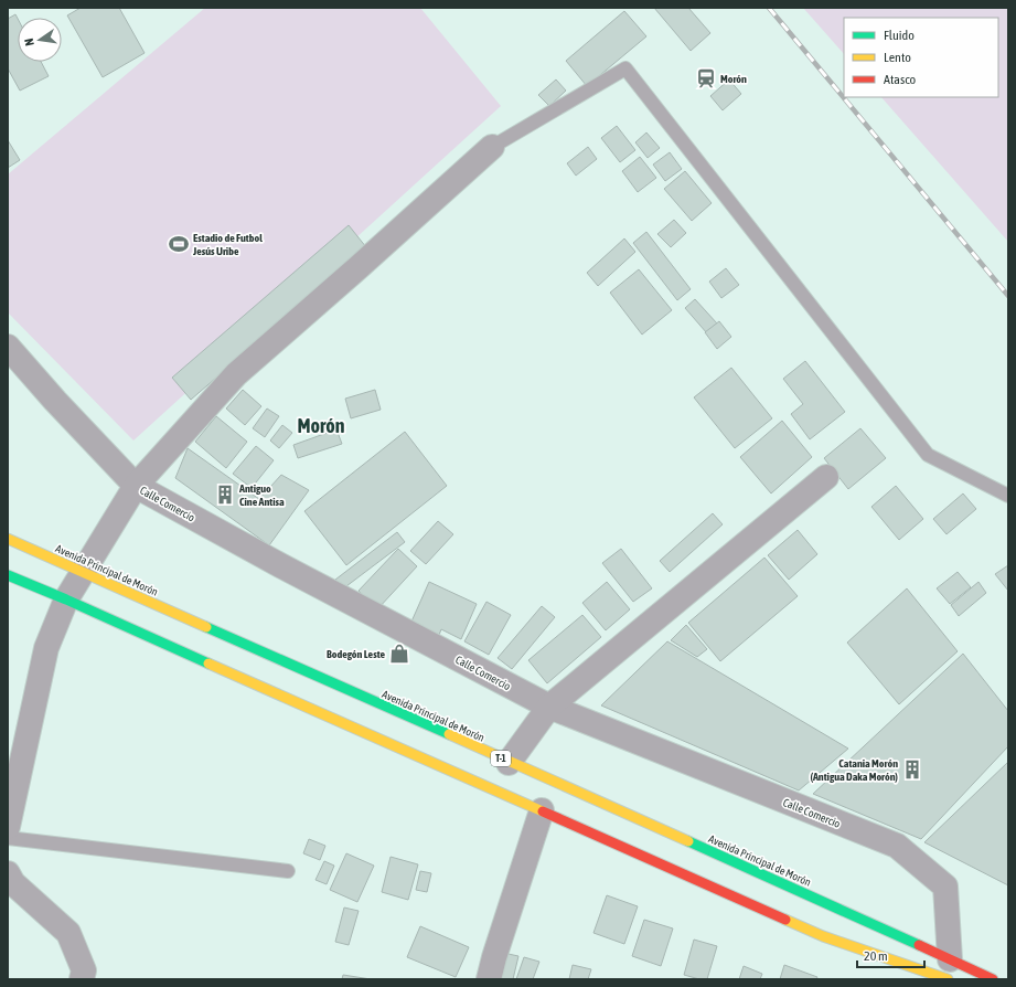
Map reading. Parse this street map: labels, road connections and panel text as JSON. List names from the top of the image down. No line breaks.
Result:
{"streets":{"main road":["Avenida Principal de Morón","T-1"],"street":["Calle Comercio"]},"crossings":[["Calle Comercio","Avenida Principal de Morón"]],"districts":["Morón"],"places":{"station":["Morón"],"sports":["Estadio de Futbol Jesús Uribe"],"building":["Antiguo Cine Antisa","Catania Morón (Antigua Daka Morón)"],"shop":["Bodegón Leste"]},"legend":["Fluido","Lento","Atasco"],"scale_bar":"20 m","north":"left"}
